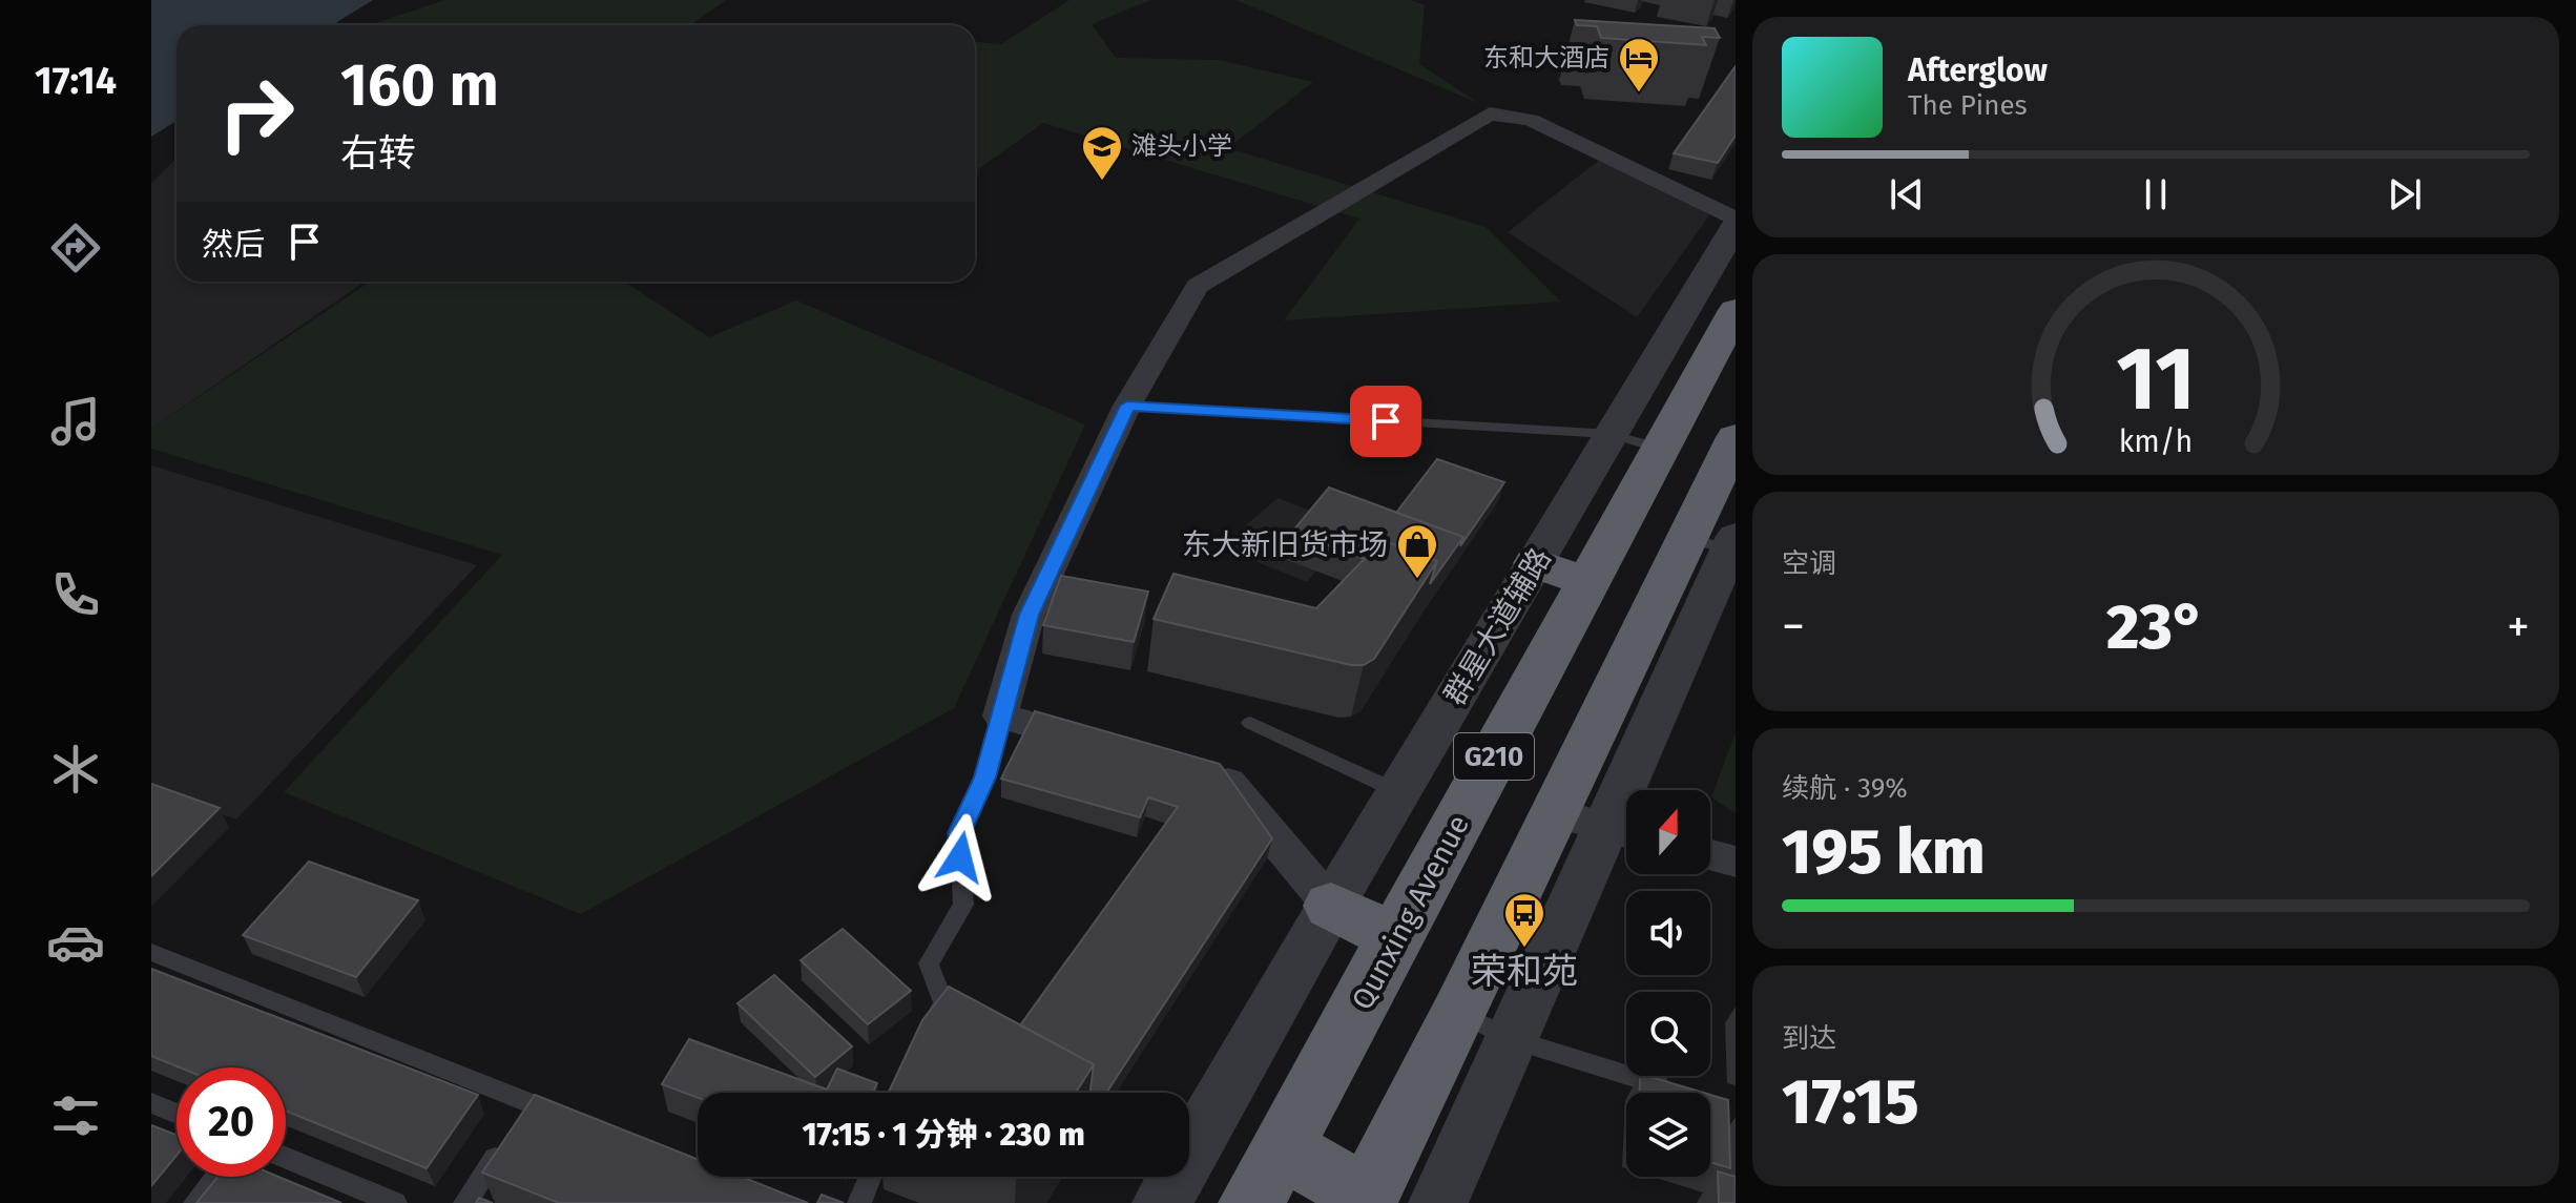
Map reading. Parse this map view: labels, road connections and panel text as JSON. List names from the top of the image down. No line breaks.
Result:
{"streets":{"highway":["G210","Qunxing Avenue"],"street":["群星大道辅路"]},"places":{"hotel":["东和大酒店"],"school or university":["滩头小学"],"shop":["东大新旧货市场"],"bus stop":["荣和苑"]},"north":"top","page":{"tabs":"17:14","turn":["160 m","右转"],"song":["Afterglow","The Pines"],"then":"然后","tile":["空调",["续航 · 39%","195 km"],["到达","17:15"]],"heat":["−","23°","+"],"limit":"20","trip":"17:15 · 1 分钟 · 230 m","gauge":["11","km/h"]}}
